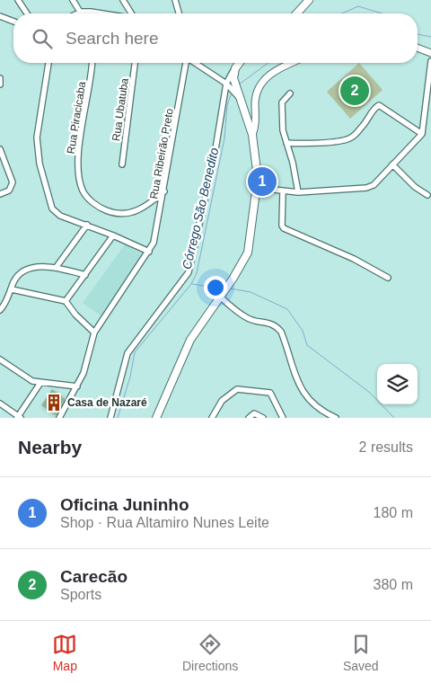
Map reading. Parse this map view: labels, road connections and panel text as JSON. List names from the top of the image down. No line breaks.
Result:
{"streets":{"street":["Rua Ubatuba","Rua Piracicaba","Rua Ribeirão Preto"]},"crossings":[["Rua Piracicaba","Rua Ribeirão Preto"]],"water":["Córrego São Benedito"],"places":{"building":["Casa de Nazaré"]},"page":{"search":"Search here","pins":["2","1"],"heading":["Nearby","2 results"],"list":[{"mark":"1","name":"Oficina Juninho","note":"Shop · Rua Altamiro Nunes Leite","value":"180 m"},{"mark":"2","name":"Carecão","note":"Sports","value":"380 m"}],"nav":["Map","Directions","Saved"]}}
